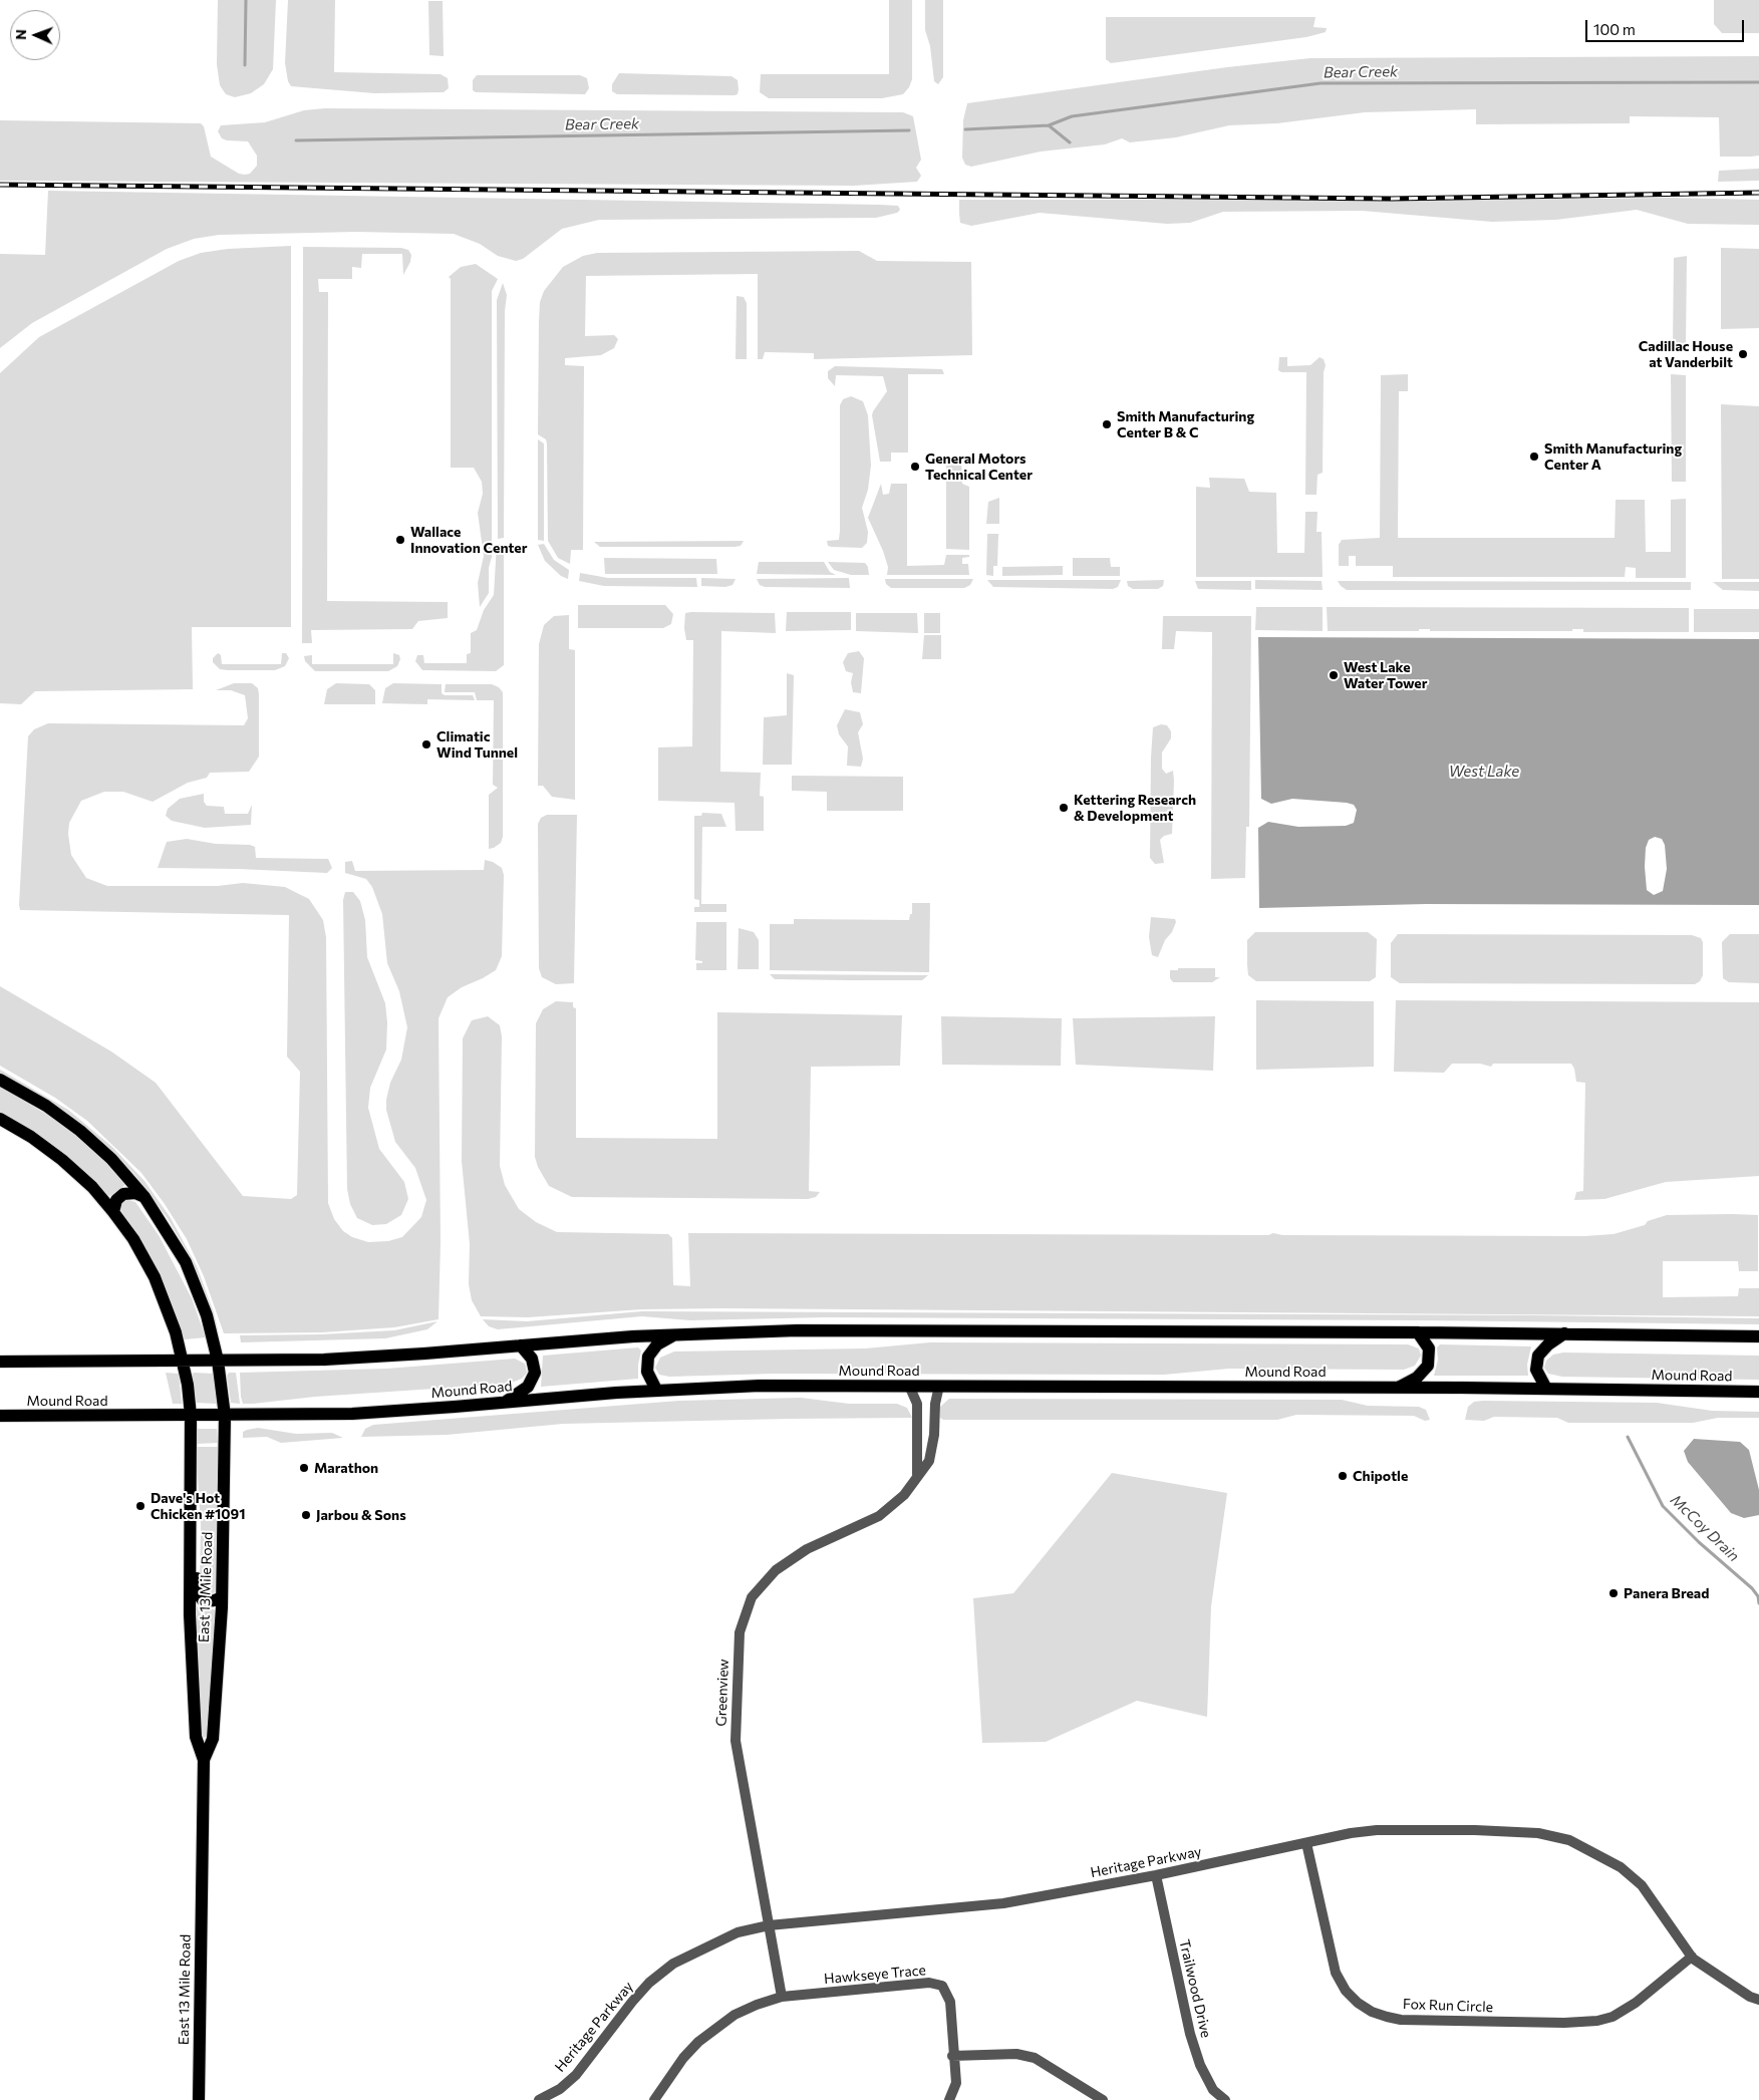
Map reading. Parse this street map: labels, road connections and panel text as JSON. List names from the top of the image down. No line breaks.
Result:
{"streets":{"main road":["Mound Road","East 13 Mile Road"],"street":["Greenview","Heritage Parkway","Hawkseye Trace","Trailwood Drive","Fox Run Circle"]},"crossings":[["Mound Road","East 13 Mile Road"],["Mound Road","Greenview"],["Greenview","Heritage Parkway"],["Greenview","Hawkseye Trace"],["Heritage Parkway","Trailwood Drive"],["Heritage Parkway","Fox Run Circle"]],"water":["Bear Creek","West Lake","McCoy Drain"],"places":["Cadillac House at Vanderbilt","Smith Manufacturing Center B & C","Smith Manufacturing Center A","General Motors Technical Center","Wallace Innovation Center","West Lake Water Tower","Climatic Wind Tunnel","Kettering Research & Development","Marathon","Chipotle","Dave's Hot Chicken #1091","Jarbou & Sons","Panera Bread"],"scale_bar":"100 m","north":"left"}
